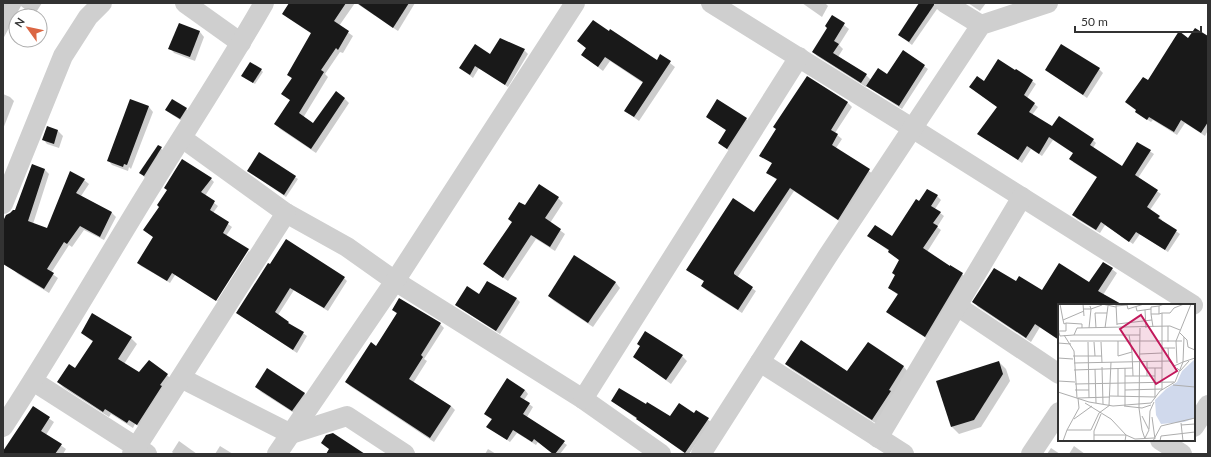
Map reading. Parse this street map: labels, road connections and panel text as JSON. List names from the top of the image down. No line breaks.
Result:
{"scale_bar":"50 m","north":"top left"}
